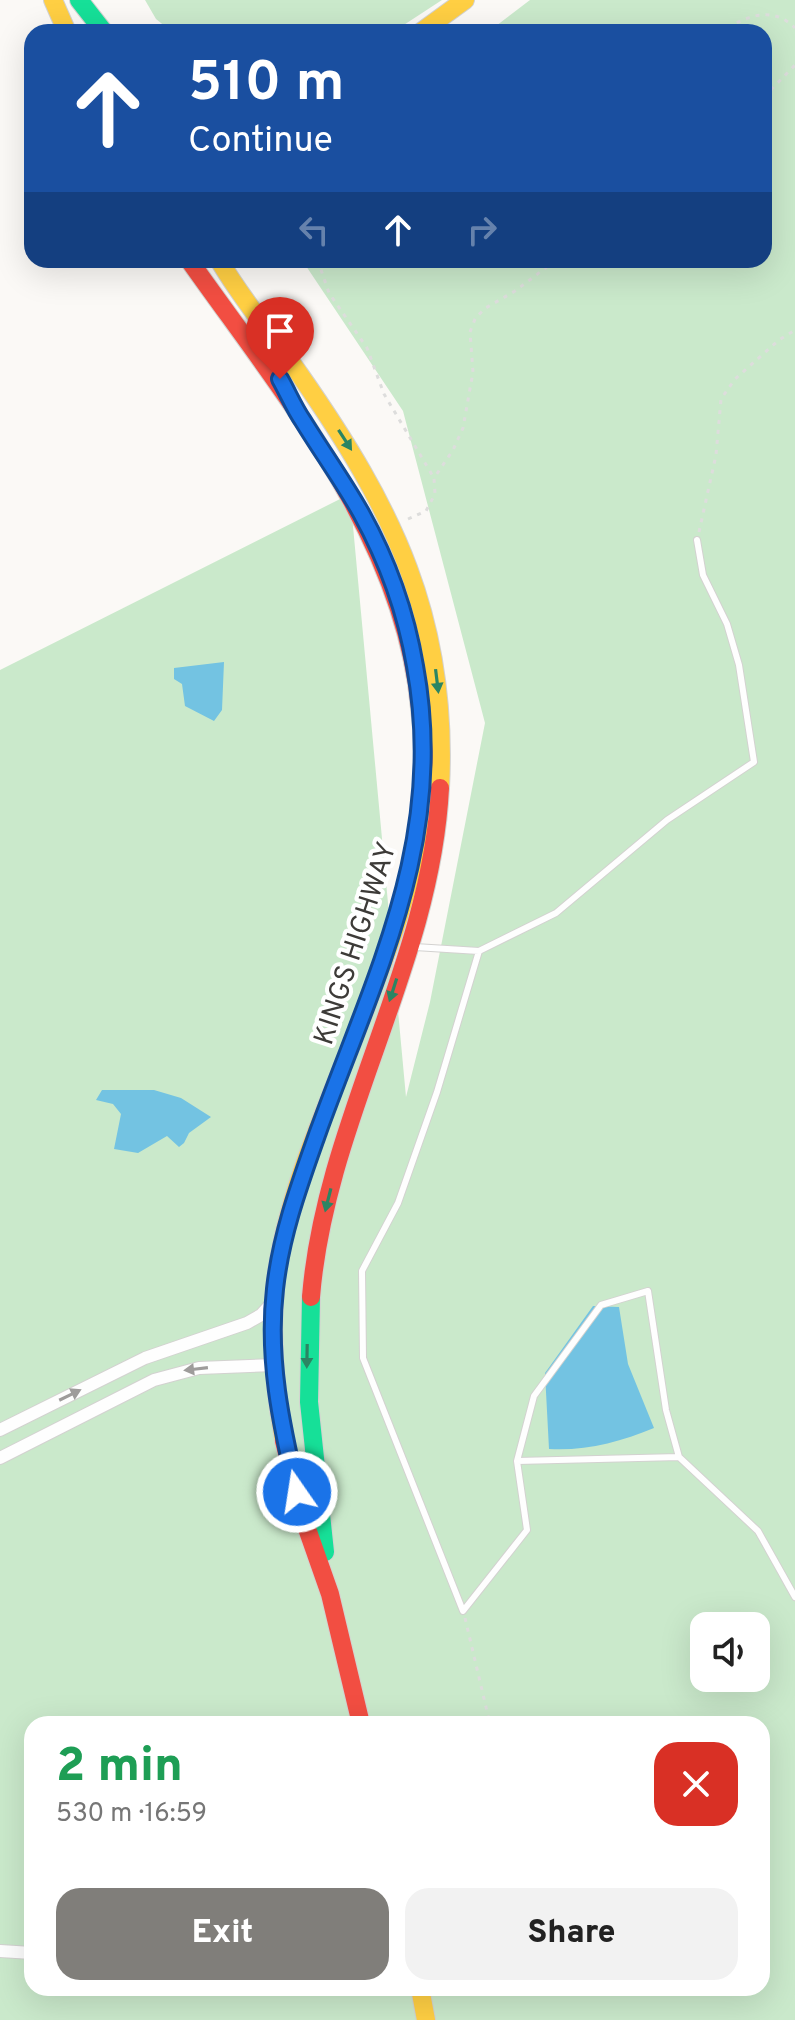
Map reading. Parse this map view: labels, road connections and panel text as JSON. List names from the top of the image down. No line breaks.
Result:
{"streets":{"main road":["KINGS HIGHWAY"]},"page":{"turn":["510 m","Continue"],"heading":["2 min","530 m · 16:59"],"buttons":["Exit","Share"]}}
